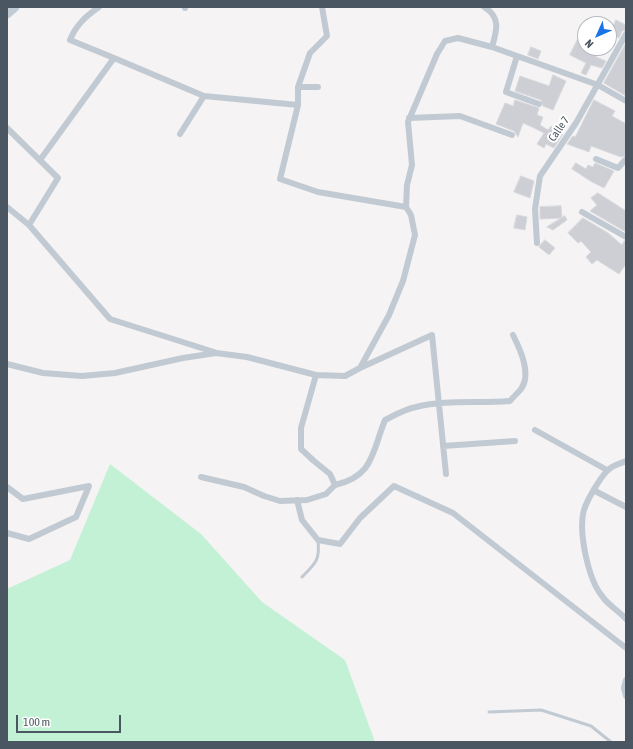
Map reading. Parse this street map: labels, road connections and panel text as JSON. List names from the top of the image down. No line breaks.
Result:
{"streets":{"street":["Calle 7"]},"scale_bar":"100 m","north":"bottom left"}
